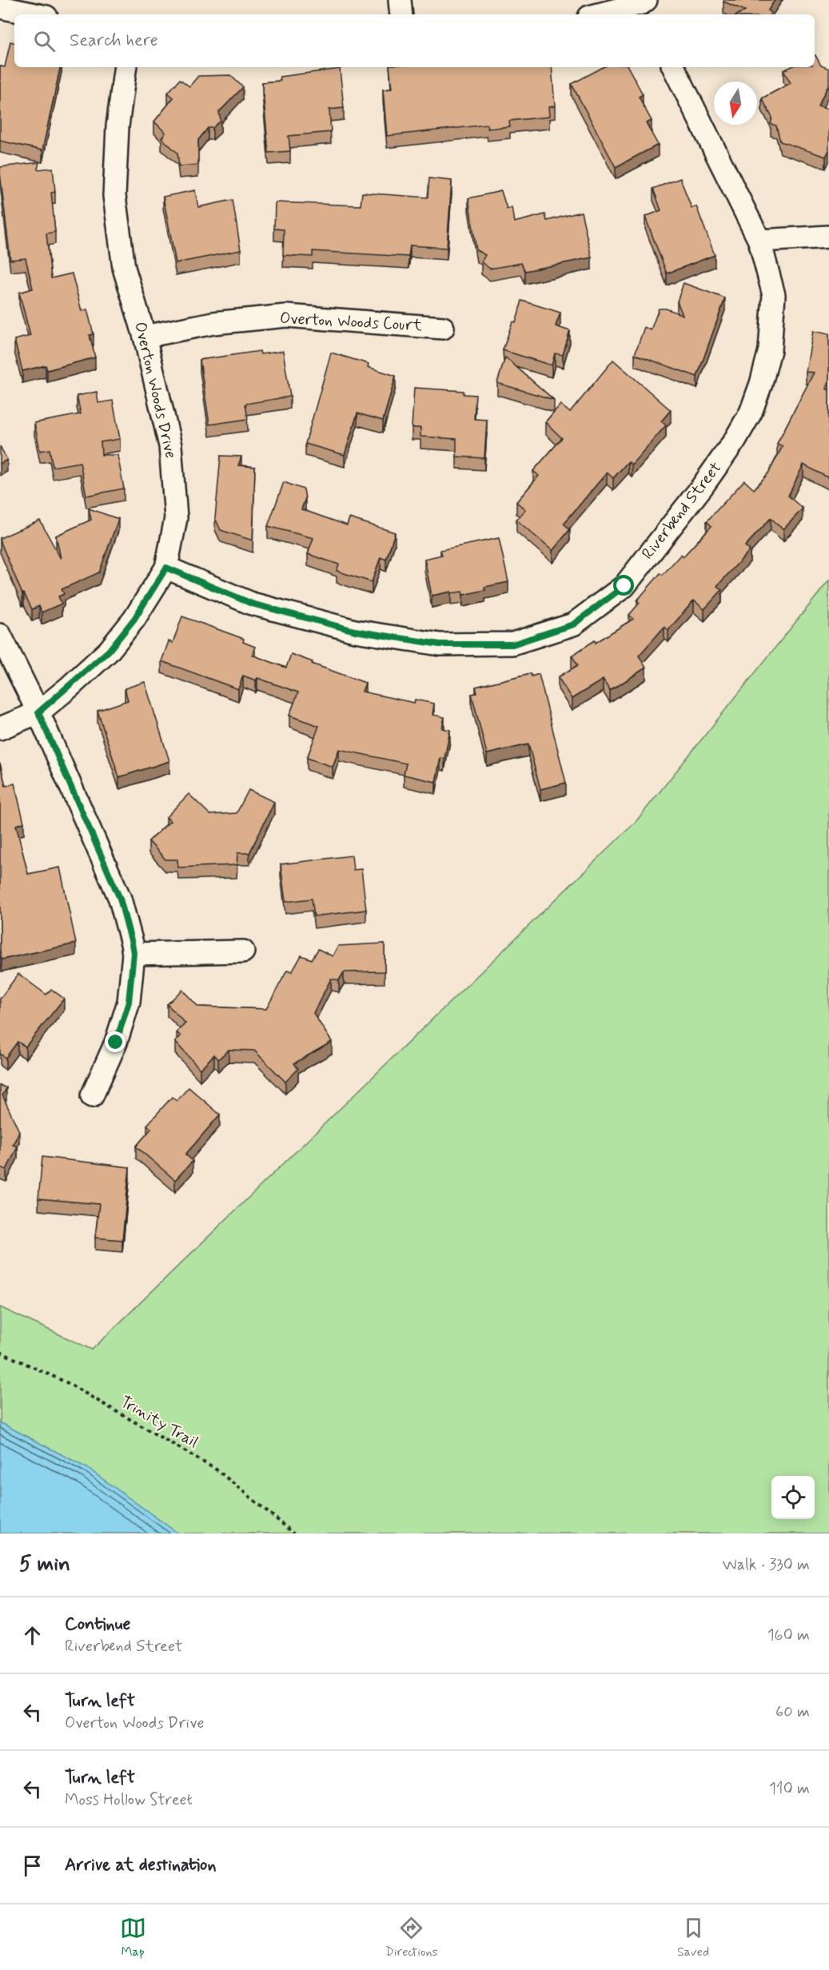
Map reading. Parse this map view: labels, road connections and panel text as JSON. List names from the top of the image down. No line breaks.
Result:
{"streets":{"street":["Overton Woods Court","Overton Woods Drive","Riverbend Street"],"path":["Trinity Trail"]},"crossings":[["Overton Woods Court","Overton Woods Drive"],["Overton Woods Drive","Riverbend Street"]],"north":"bottom","page":{"search":"Search here","heading":["5 min","Walk · 330 m"],"list":[["Continue","Riverbend Street","160 m"],["Turn left","Overton Woods Drive","60 m"],["Turn left","Moss Hollow Street","110 m"],"Arrive at destination"],"nav":["Map","Directions","Saved"]}}
